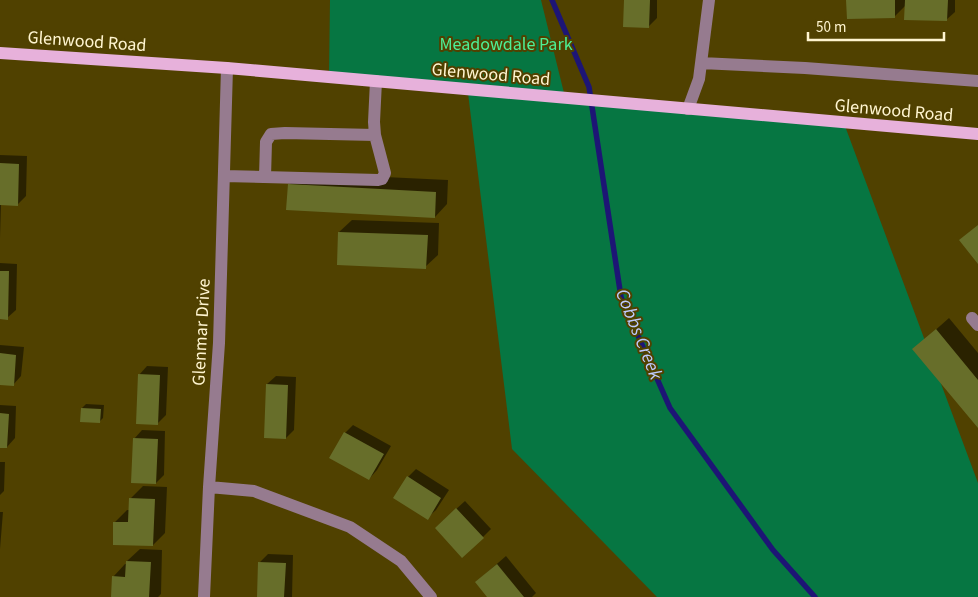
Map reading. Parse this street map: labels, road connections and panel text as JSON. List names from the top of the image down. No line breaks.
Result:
{"streets":{"main road":["Glenwood Road"],"street":["Glenmar Drive"]},"crossings":[["Glenwood Road","Glenmar Drive"]],"water":["Cobbs Creek"],"parks":["Meadowdale Park"],"scale_bar":"50 m"}
